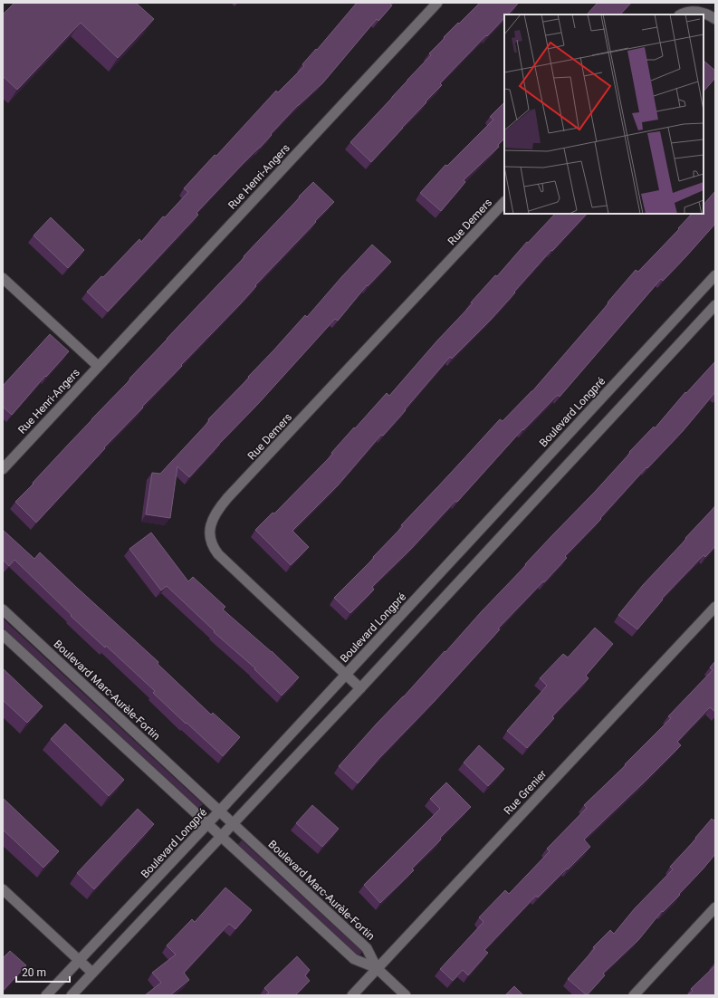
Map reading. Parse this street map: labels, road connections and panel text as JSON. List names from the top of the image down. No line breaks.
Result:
{"streets":{"street":["Rue Henri-Angers","Rue Demers","Boulevard Longpré","Boulevard Marc-Aurèle-Fortin","Rue Grenier"]},"crossings":[["Rue Demers","Boulevard Longpré"],["Boulevard Longpré","Boulevard Marc-Aurèle-Fortin"],["Boulevard Marc-Aurèle-Fortin","Rue Grenier"]],"scale_bar":"20 m"}
